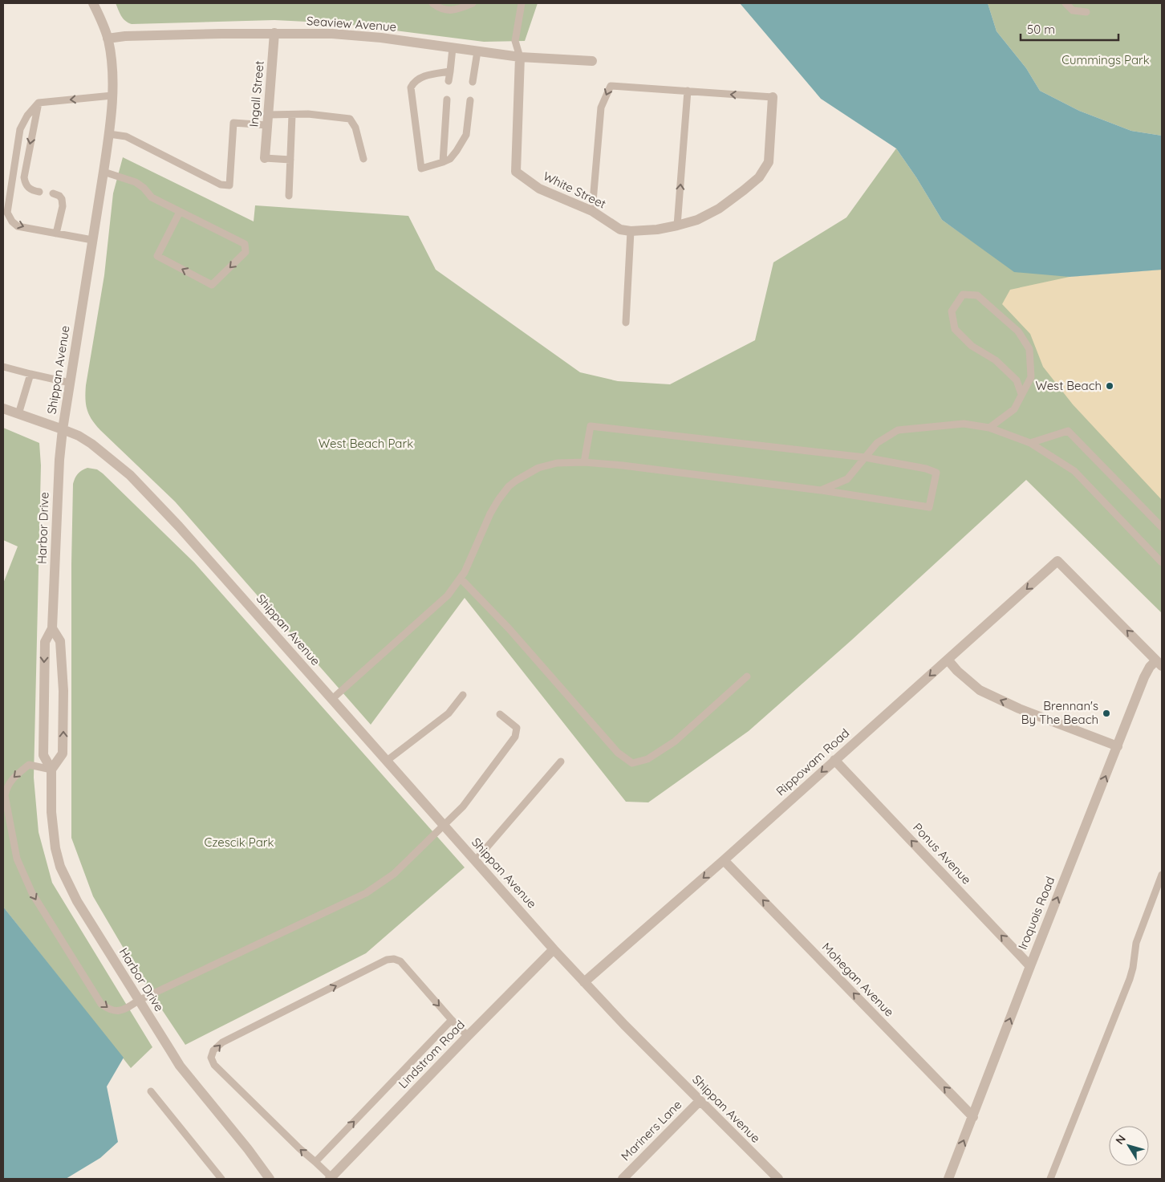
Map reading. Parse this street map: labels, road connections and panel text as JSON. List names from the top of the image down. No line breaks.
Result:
{"streets":{"street":["Seaview Avenue","Ingall Street","White Street","Shippan Avenue","Harbor Drive","Rippowam Road","Ponus Avenue","Iroquois Road","Mohegan Avenue","Lindstrom Road","Mariners Lane"]},"crossings":[["Seaview Avenue","Ingall Street"],["Seaview Avenue","White Street"],["Seaview Avenue","Shippan Avenue"],["Shippan Avenue","Harbor Drive"],["Shippan Avenue","Rippowam Road"],["Shippan Avenue","Lindstrom Road"],["Shippan Avenue","Mariners Lane"],["Rippowam Road","Ponus Avenue"],["Rippowam Road","Iroquois Road"],["Rippowam Road","Mohegan Avenue"],["Ponus Avenue","Iroquois Road"],["Iroquois Road","Mohegan Avenue"]],"one_way":["Rippowam Road","Ponus Avenue","Iroquois Road","Mohegan Avenue"],"parks":["Cummings Park","West Beach Park","Czescik Park"],"places":["West Beach","Brennan's By The Beach"],"scale_bar":"50 m","north":"top left"}
